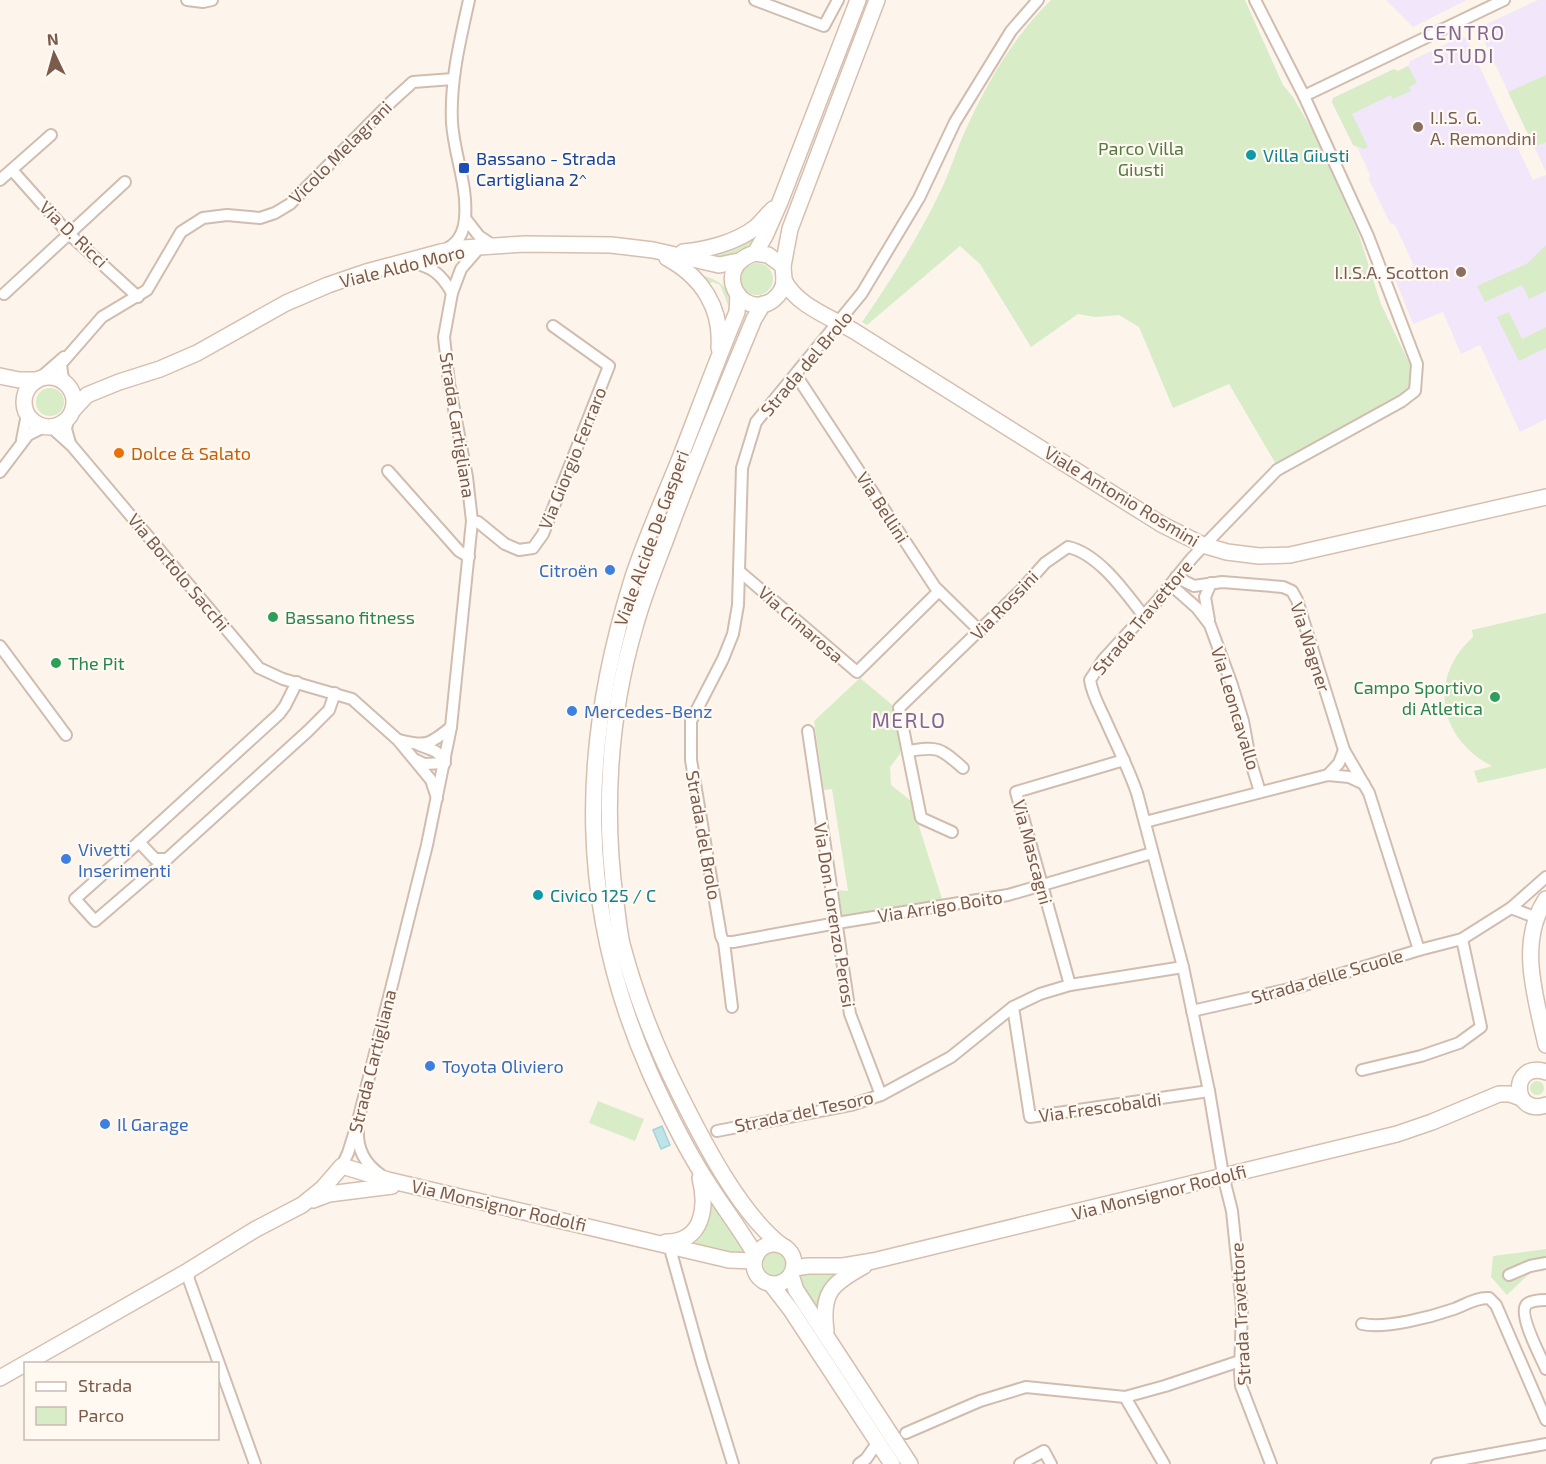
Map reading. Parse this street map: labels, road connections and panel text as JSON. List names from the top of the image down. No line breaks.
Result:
{"streets":{"main road":["Viale Aldo Moro","Strada Cartigliana","Viale Antonio Rosmini","Viale Alcide De Gasperi","Via Monsignor Rodolfi"],"street":["Vicolo Melagrani","Via D. Ricci","Strada del Brolo","Via Giorgio Ferraro","Via Bellini","Via Bortolo Sacchi","Via Rossini","Strada Travettore","Via Cimarosa","Via Wagner","Via Leoncavallo","Via Mascagni","Via Arrigo Boito","Via Don Lorenzo Perosi","Strada delle Scuole","Via Frescobaldi","Strada del Tesoro"]},"crossings":[["Vicolo Melagrani","Via D. Ricci"],["Vicolo Melagrani","Viale Aldo Moro"],["Vicolo Melagrani","Via Bortolo Sacchi"],["Viale Aldo Moro","Strada Cartigliana"],["Viale Aldo Moro","Viale Antonio Rosmini"],["Viale Aldo Moro","Viale Alcide De Gasperi"],["Viale Aldo Moro","Via Bortolo Sacchi"],["Strada del Brolo","Viale Antonio Rosmini"],["Strada del Brolo","Via Bellini"],["Strada del Brolo","Via Cimarosa"],["Strada del Brolo","Via Arrigo Boito"],["Strada Cartigliana","Via Giorgio Ferraro"],["Strada Cartigliana","Via Bortolo Sacchi"],["Strada Cartigliana","Via Monsignor Rodolfi"],["Viale Antonio Rosmini","Viale Alcide De Gasperi"],["Viale Antonio Rosmini","Strada Travettore"],["Via Bellini","Via Rossini"],["Via Bellini","Via Cimarosa"],["Viale Alcide De Gasperi","Via Monsignor Rodolfi"],["Via Rossini","Strada Travettore"],["Strada Travettore","Via Wagner"],["Strada Travettore","Via Leoncavallo"],["Strada Travettore","Via Mascagni"],["Strada Travettore","Via Arrigo Boito"],["Strada Travettore","Strada delle Scuole"],["Strada Travettore","Via Frescobaldi"],["Strada Travettore","Strada del Tesoro"],["Strada Travettore","Via Monsignor Rodolfi"],["Via Wagner","Via Leoncavallo"],["Via Wagner","Strada delle Scuole"],["Via Mascagni","Via Arrigo Boito"],["Via Mascagni","Strada del Tesoro"],["Via Arrigo Boito","Via Don Lorenzo Perosi"],["Via Don Lorenzo Perosi","Strada del Tesoro"],["Via Frescobaldi","Strada del Tesoro"]],"districts":["CENTRO STUDI","MERLO"],"parks":["Parco Villa Giusti"],"places":{"other":["I.I.S. G. A. Remondini","Villa Giusti","I.I.S.A. Scotton","Dolce & Salato","Citroën","Bassano fitness","The Pit","Campo Sportivo di Atletica","Mercedes-Benz","Vivetti Inserimenti","Civico 125 / C","Toyota Oliviero","Il Garage"],"transit":["Bassano - Strada Cartigliana 2^"]},"legend":["Strada","Parco"],"north":"top"}
